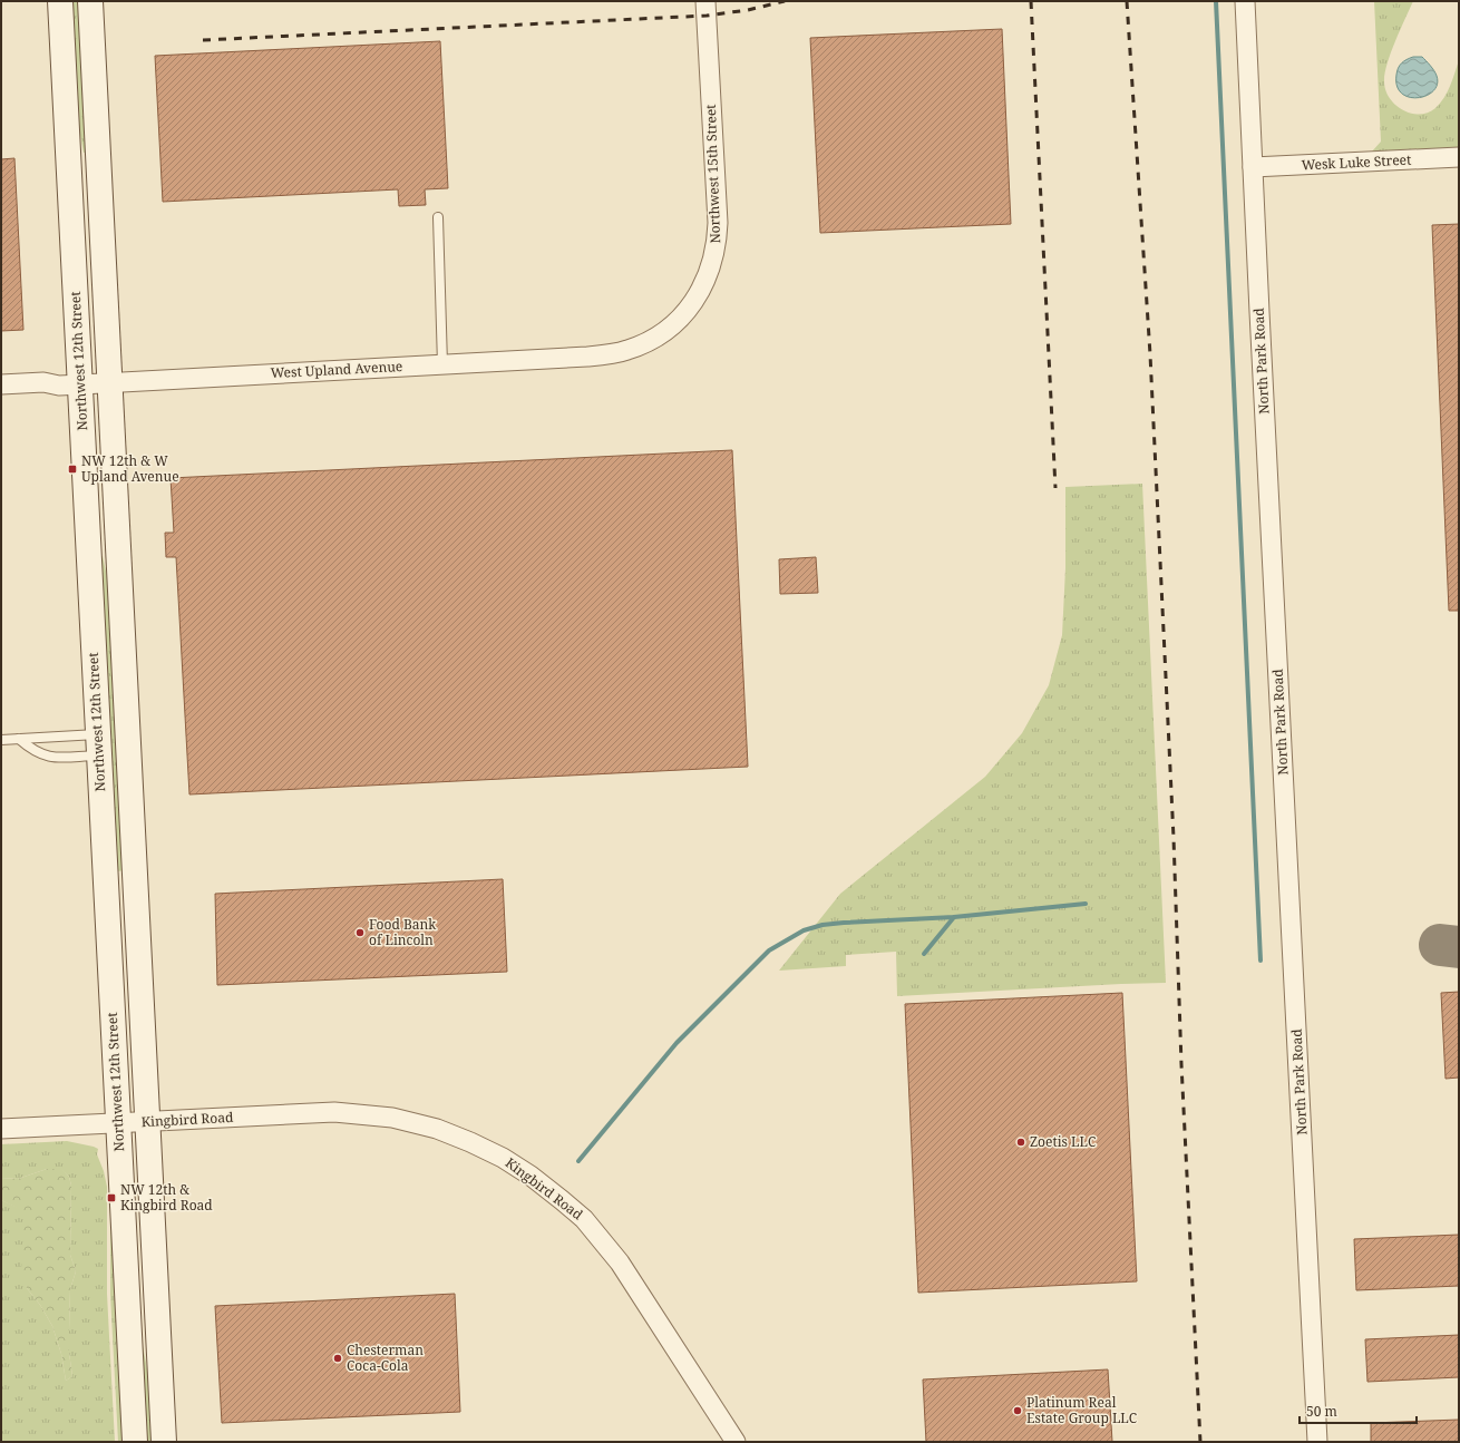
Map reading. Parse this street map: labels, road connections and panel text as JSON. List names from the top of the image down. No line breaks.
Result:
{"streets":{"main road":["Northwest 12th Street"],"street":["Wesk Luke Street","Northwest 15th Street","North Park Road","West Upland Avenue","Kingbird Road"]},"crossings":[["Wesk Luke Street","North Park Road"],["Northwest 15th Street","West Upland Avenue"],["Northwest 12th Street","West Upland Avenue"],["Northwest 12th Street","Kingbird Road"]],"places":{"transit":["NW 12th & W Upland Avenue","NW 12th & Kingbird Road"],"other":["Food Bank of Lincoln","Zoetis LLC","Chesterman Coca-Cola","Platinum Real Estate Group LLC"]},"scale_bar":"50 m"}
